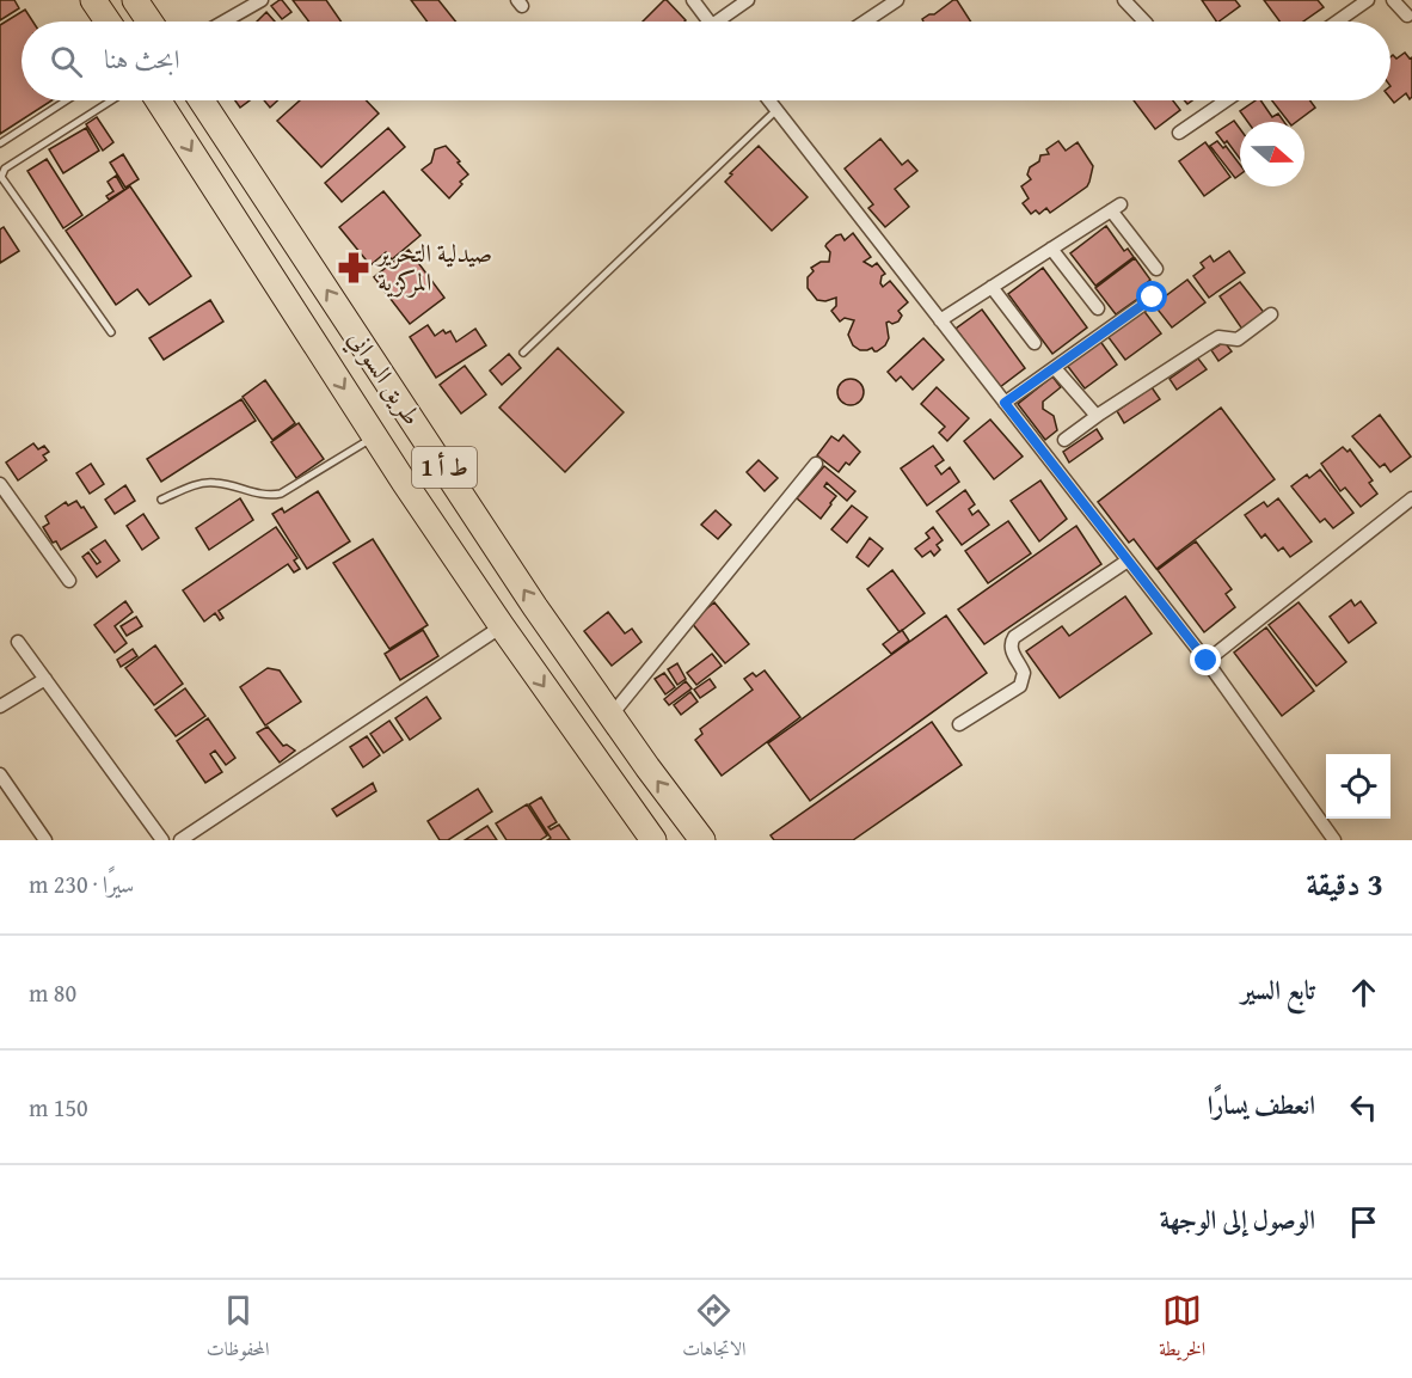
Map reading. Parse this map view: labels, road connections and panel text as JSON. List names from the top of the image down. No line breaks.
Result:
{"streets":{"highway":["طريق السواني","ط أ 1"]},"places":{"pharmacy":["صيدلية التحرير المركزية"]},"north":"right","page":{"search":"ابحث هنا","heading":["3 دقيقة","سيرًا · 230 m"],"list":[["تابع السير","80 m"],["انعطف يسارًا","150 m"],"الوصول إلى الوجهة"],"nav":["الخريطة","الاتجاهات","المحفوظات"]}}
